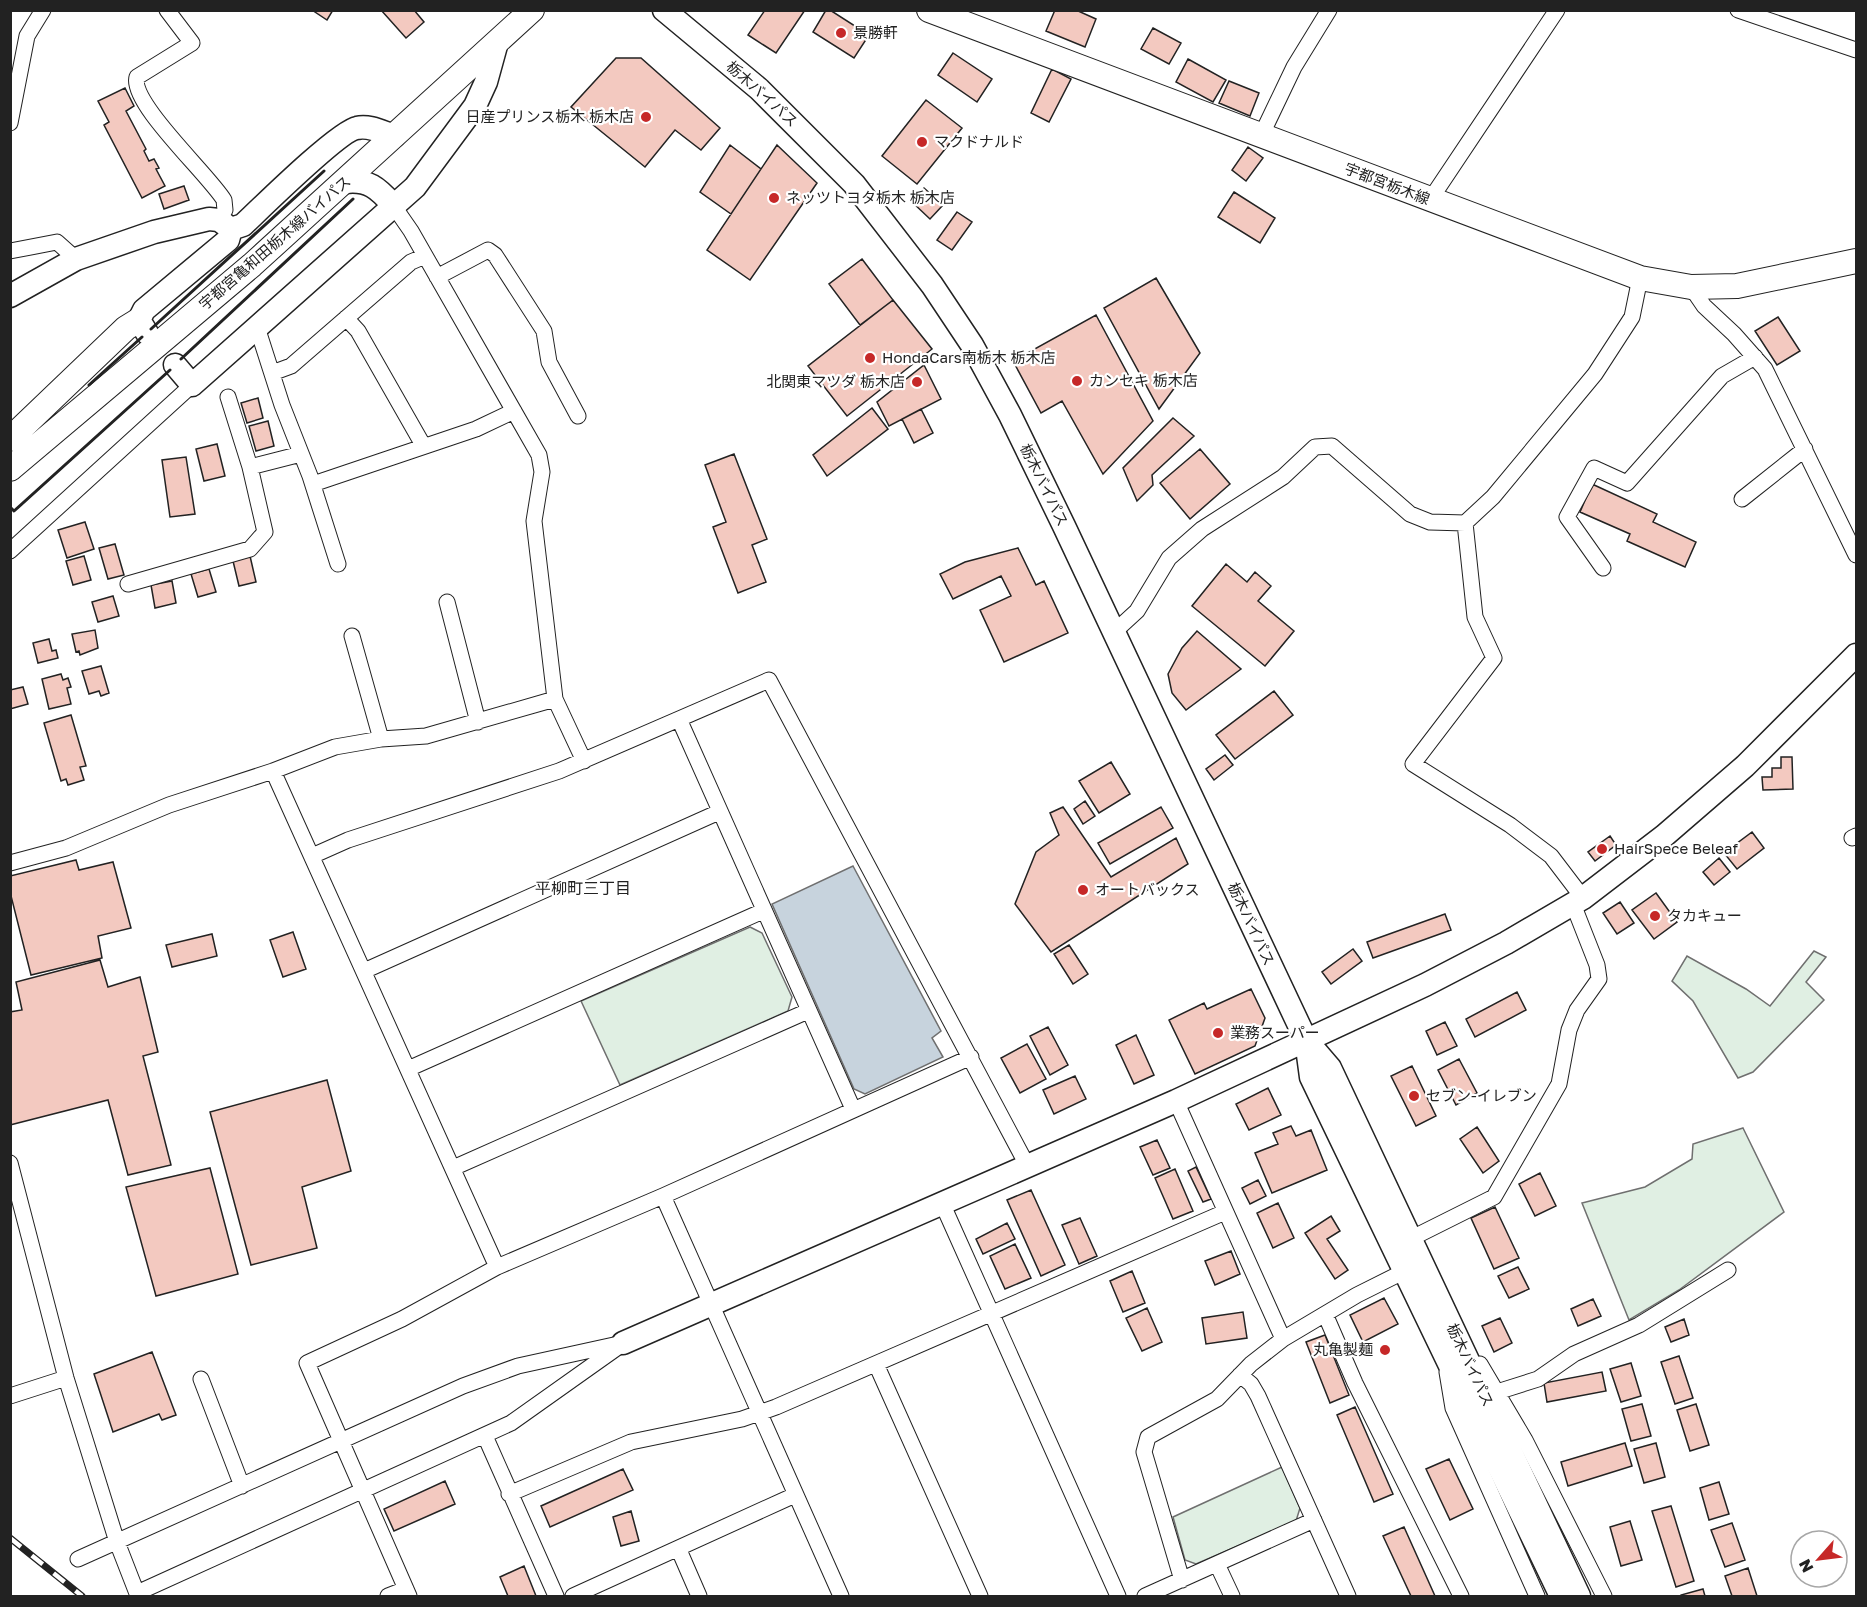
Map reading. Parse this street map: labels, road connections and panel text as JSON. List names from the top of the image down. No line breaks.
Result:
{"streets":{"main road":["宇都宮栃木線","宇都宮亀和田栃木線バイパス"],"street":["栃木バイパス"]},"districts":["平柳町三丁目"],"places":["景勝軒","日産プリンス栃木 栃木店","マクドナルド","ネッツトヨタ栃木 栃木店","HondaCars南栃木 栃木店","カンセキ 栃木店","北関東マツダ 栃木店","HairSpece Beleaf","オートバックス","タカキュー","業務スーパー","セブン-イレブン","丸亀製麺"],"north":"bottom left"}
